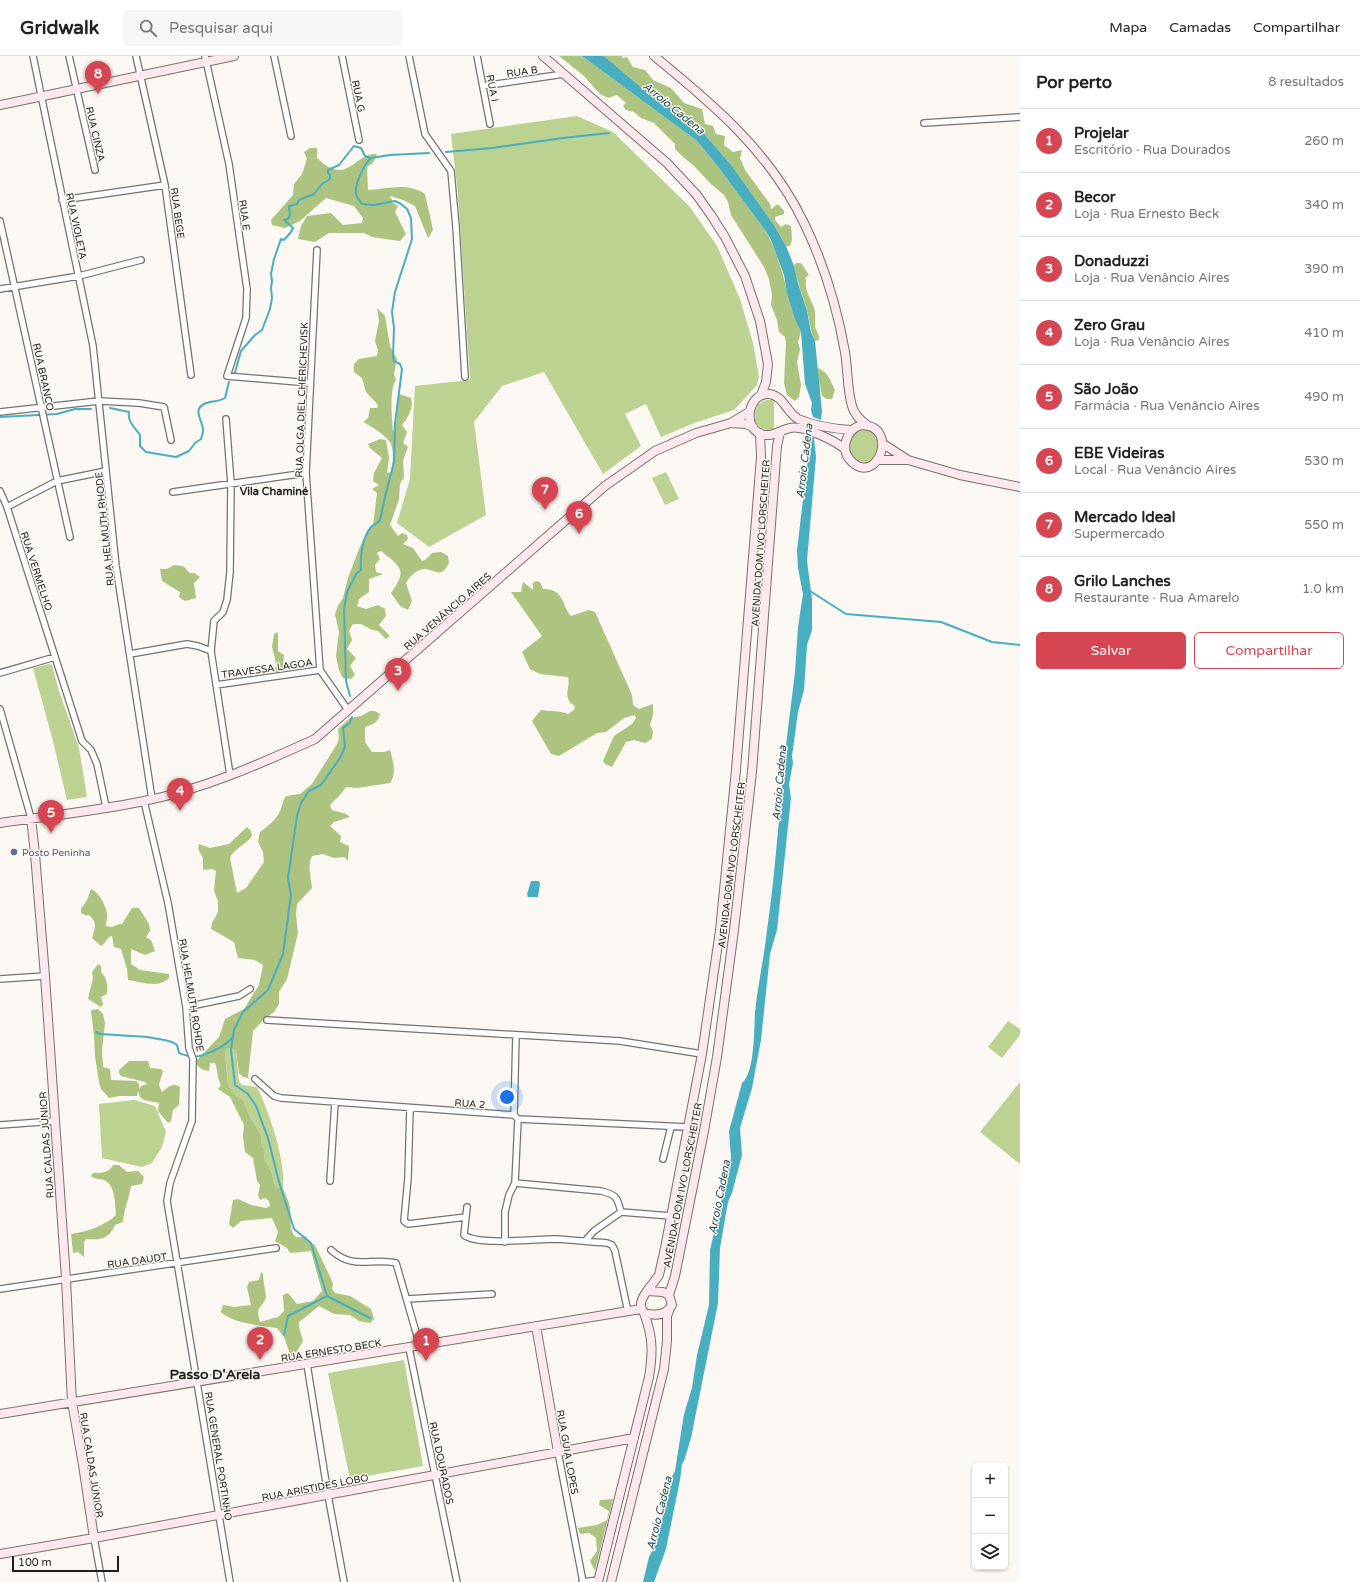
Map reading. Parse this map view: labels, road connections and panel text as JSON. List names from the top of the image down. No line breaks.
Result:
{"streets":{"main road":["AVENIDA DOM IVO LORSCHEITER","RUA VENÂNCIO AIRES","RUA CALDAS JÚNIOR","RUA ERNESTO BECK","RUA GUIA LOPES","RUA ARISTIDES LOBO"],"street":["RUA B","RUA I","RUA G","RUA CINZA","RUA BEGE","RUA E","RUA VIOLETA","RUA BRANCO","RUA OLGA DIEL CHERICHEVISK","RUA HELMUTH RHODE","RUA VERMELHO","TRAVESSA LAGOA","RUA HELMUTH ROHDE","RUA 2","RUA DAUDT","RUA GENERAL PORTINHO","RUA DOURADOS"]},"crossings":[["RUA B","RUA I"],["RUA E","RUA OLGA DIEL CHERICHEVISK"],["RUA VIOLETA","RUA HELMUTH RHODE"],["RUA OLGA DIEL CHERICHEVISK","TRAVESSA LAGOA"],["RUA HELMUTH RHODE","RUA HELMUTH ROHDE"],["AVENIDA DOM IVO LORSCHEITER","RUA VENÂNCIO AIRES"],["AVENIDA DOM IVO LORSCHEITER","RUA 2"],["AVENIDA DOM IVO LORSCHEITER","RUA ERNESTO BECK"],["RUA VERMELHO","RUA VENÂNCIO AIRES"],["RUA VENÂNCIO AIRES","RUA HELMUTH ROHDE"],["RUA VENÂNCIO AIRES","RUA CALDAS JÚNIOR"],["RUA HELMUTH ROHDE","RUA DAUDT"],["RUA HELMUTH ROHDE","RUA GENERAL PORTINHO"],["RUA CALDAS JÚNIOR","RUA DAUDT"],["RUA CALDAS JÚNIOR","RUA ERNESTO BECK"],["RUA CALDAS JÚNIOR","RUA ARISTIDES LOBO"],["RUA DAUDT","RUA GENERAL PORTINHO"],["RUA ERNESTO BECK","RUA GUIA LOPES"],["RUA ERNESTO BECK","RUA GENERAL PORTINHO"],["RUA ERNESTO BECK","RUA DOURADOS"],["RUA GUIA LOPES","RUA ARISTIDES LOBO"],["RUA GENERAL PORTINHO","RUA ARISTIDES LOBO"],["RUA DOURADOS","RUA ARISTIDES LOBO"]],"districts":["Vila Chaminé","Passo D'Areia"],"water":["Arroio Cadena"],"places":["Posto Peninha"],"scale_bar":"100 m","page":{"header":"Gridwalk","search":"Pesquisar aqui","nav":["Mapa","Camadas","Compartilhar"],"heading":["Por perto","8 resultados"],"pins":["8","7","6","3","4","5","2","1"],"list":[{"mark":"1","name":"Projelar","note":"Escritório · Rua Dourados","value":"260 m"},{"mark":"2","name":"Becor","note":"Loja · Rua Ernesto Beck","value":"340 m"},{"mark":"3","name":"Donaduzzi","note":"Loja · Rua Venâncio Aires","value":"390 m"},{"mark":"4","name":"Zero Grau","note":"Loja · Rua Venâncio Aires","value":"410 m"},{"mark":"5","name":"São João","note":"Farmácia · Rua Venâncio Aires","value":"490 m"},{"mark":"6","name":"EBE Videiras","note":"Local · Rua Venâncio Aires","value":"530 m"},{"mark":"7","name":"Mercado Ideal","note":"Supermercado","value":"550 m"},{"mark":"8","name":"Grilo Lanches","note":"Restaurante · Rua Amarelo","value":"1.0 km"}],"buttons":["Salvar","Compartilhar"],"map_buttons":["+","−"],"scale":"100 m"}}
